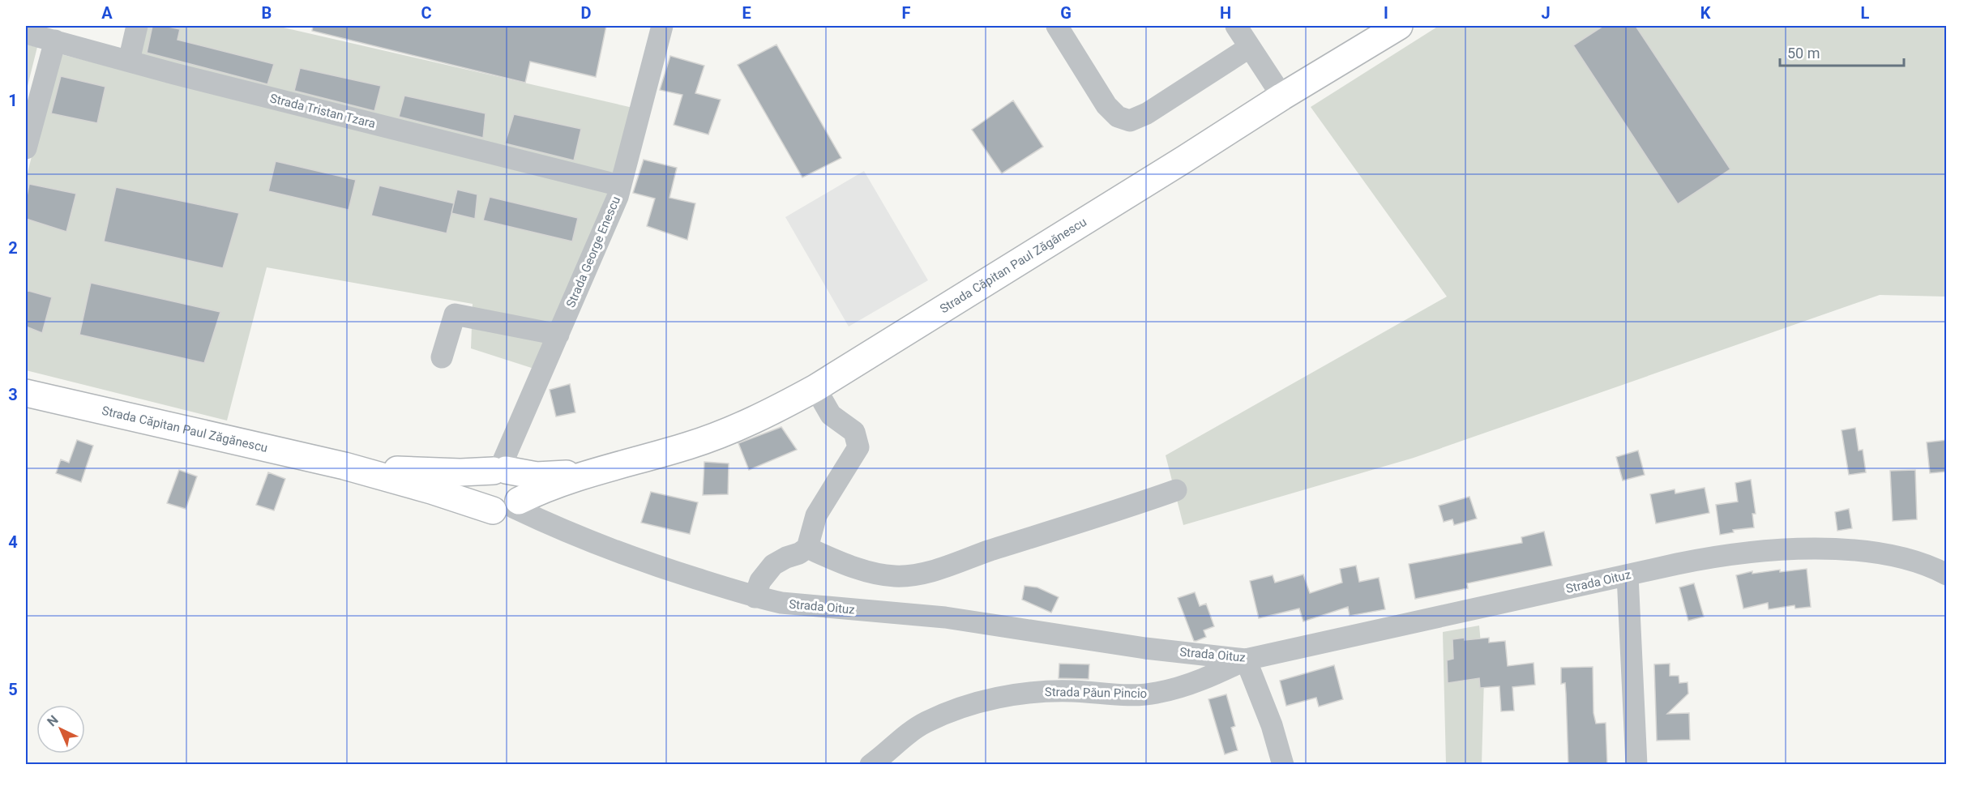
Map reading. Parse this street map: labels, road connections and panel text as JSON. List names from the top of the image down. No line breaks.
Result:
{"streets":{"main road":["Strada Căpitan Paul Zăgănescu"],"street":["Strada Tristan Tzara","Strada George Enescu","Strada Oituz","Strada Păun Pincio"]},"crossings":[["Strada Tristan Tzara","Strada George Enescu"],["Strada George Enescu","Strada Căpitan Paul Zăgănescu"],["Strada Căpitan Paul Zăgănescu","Strada Oituz"],["Strada Oituz","Strada Păun Pincio"]],"scale_bar":"50 m","north":"top left","grid":{"columns":["A","B","C","D","E","F","G","H","I","J","K","L"],"rows":["1","2","3","4","5"]}}
